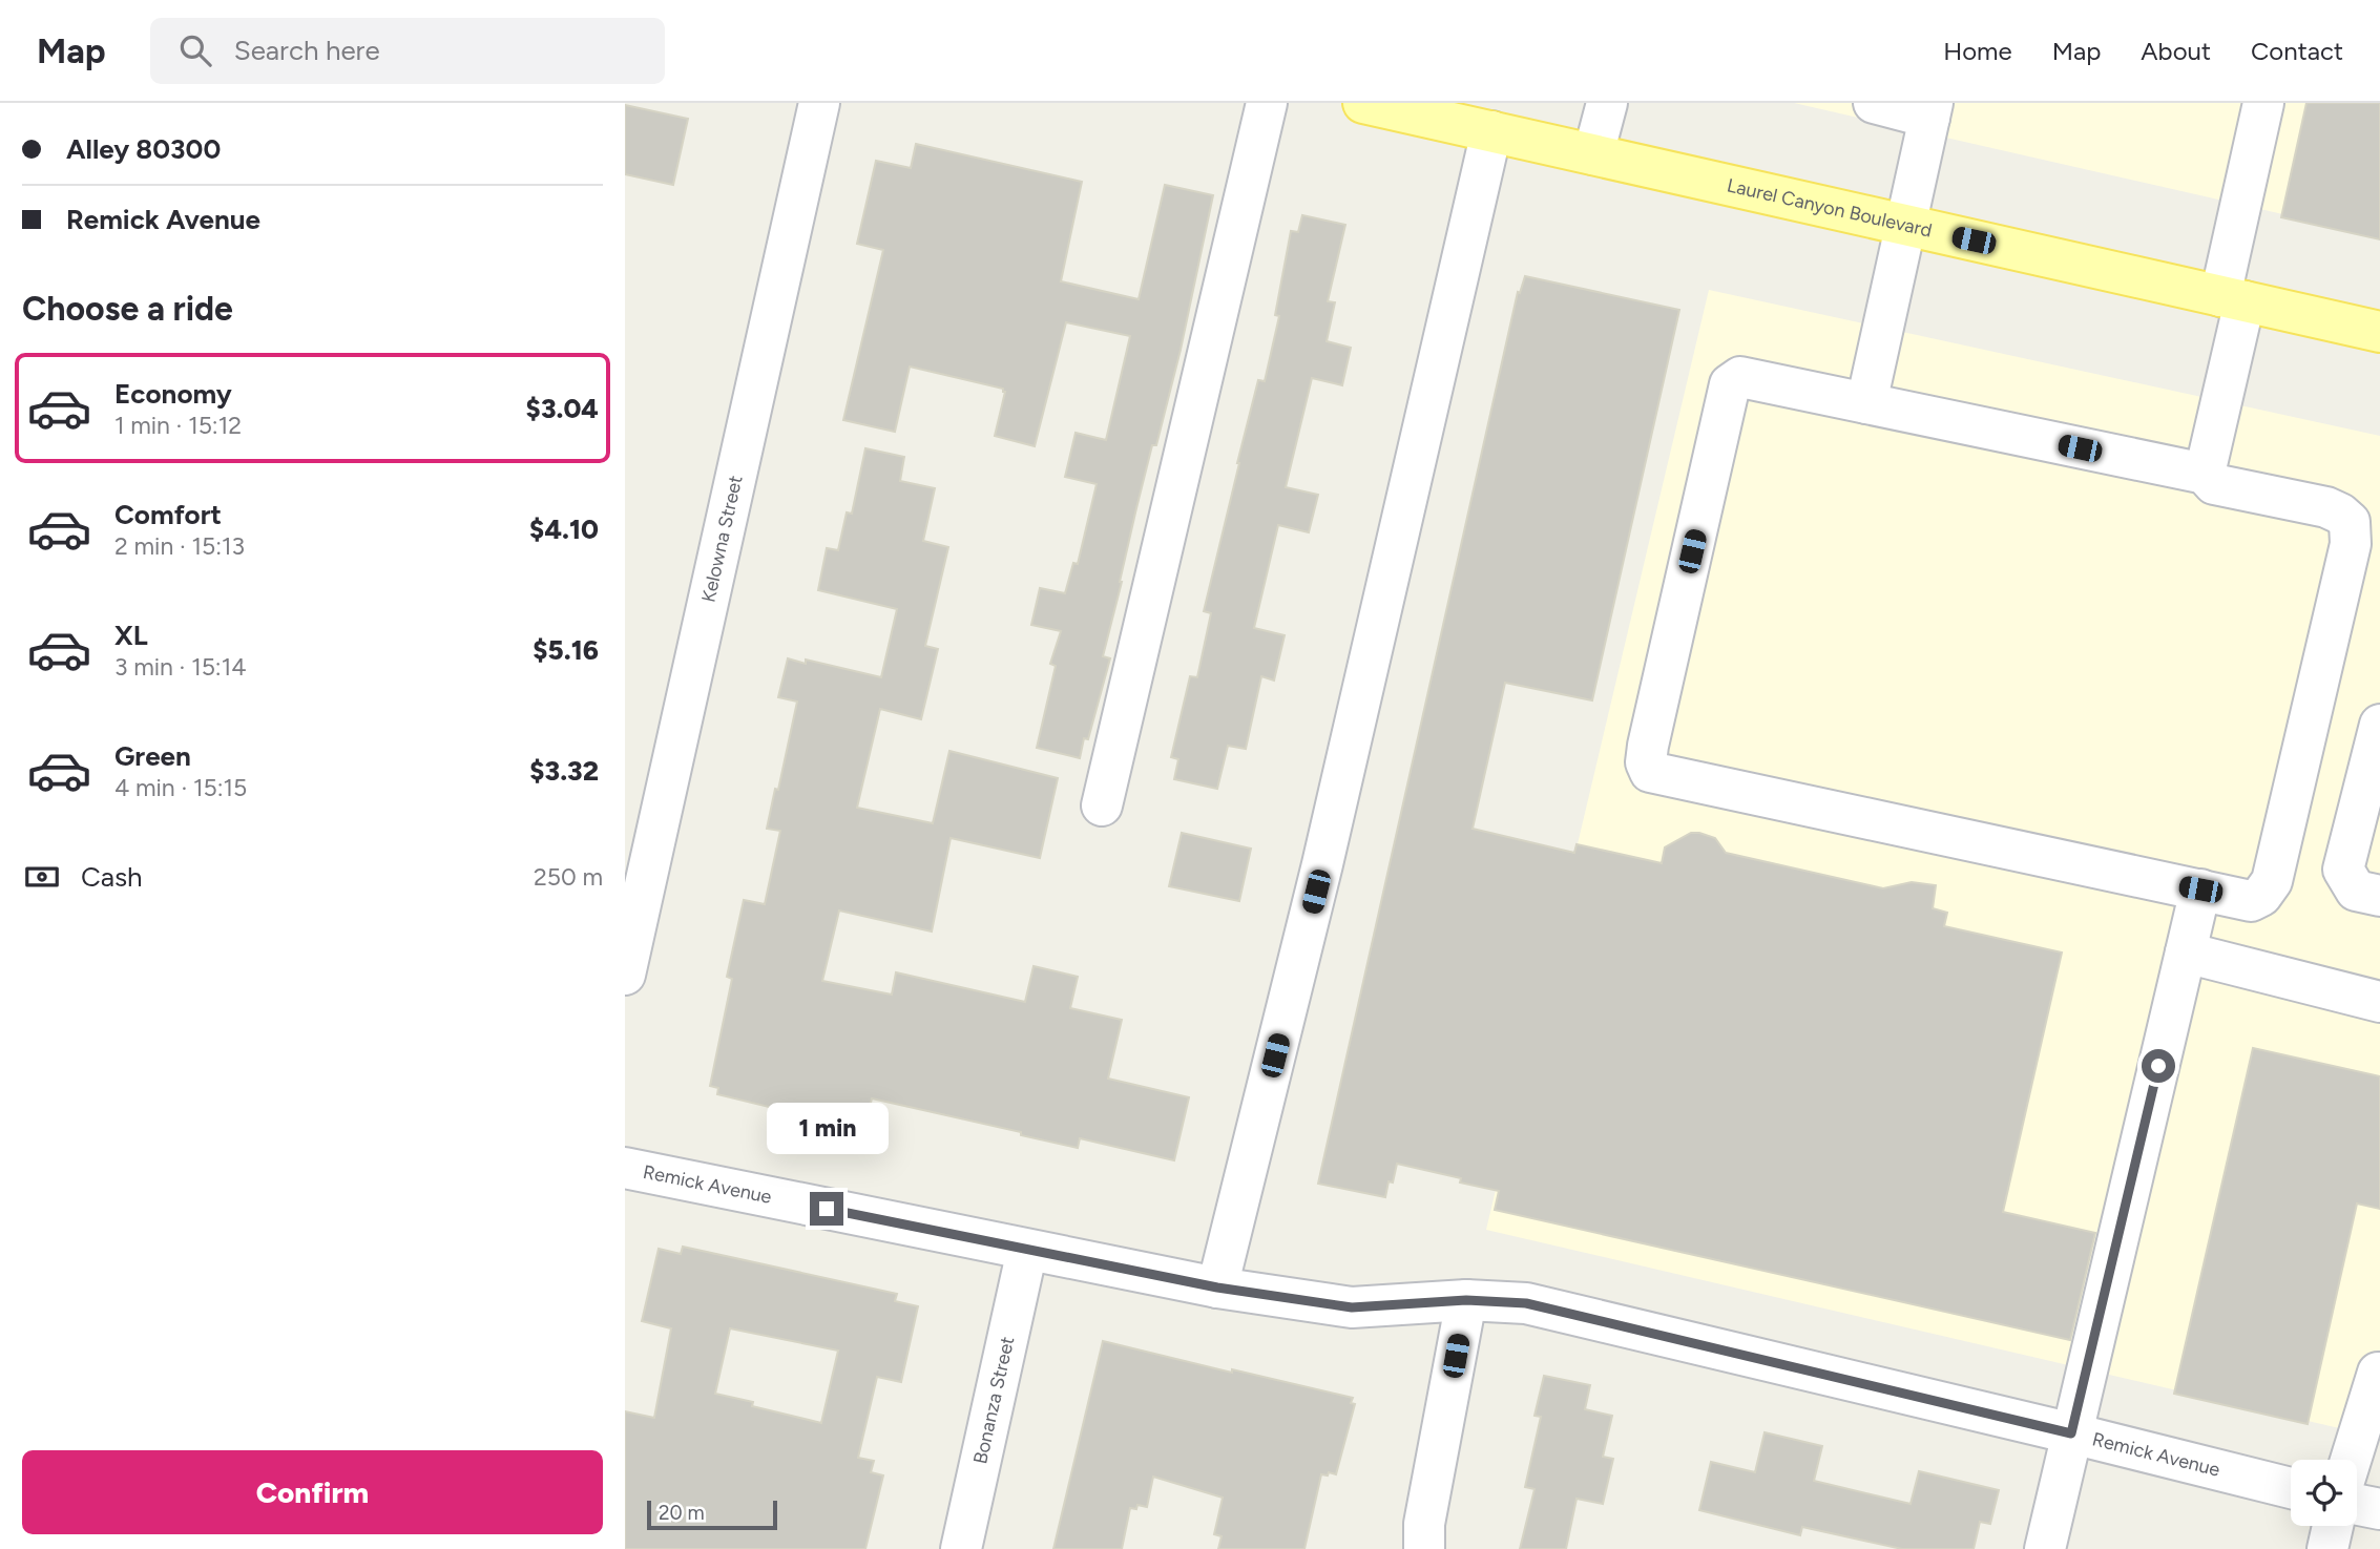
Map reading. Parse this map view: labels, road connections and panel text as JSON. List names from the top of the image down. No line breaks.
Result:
{"streets":{"main road":["Laurel Canyon Boulevard"],"street":["Kelowna Street","Remick Avenue","Bonanza Street"]},"crossings":[["Remick Avenue","Bonanza Street"]],"scale_bar":"20 m","page":{"header":"Map","search":"Search here","nav":["Home","Map","About","Contact"],"banner":["Alley 80300","Remick Avenue"],"heading":"Choose a ride","list":[{"name":"Economy","note":"1 min · 15:12","value":"$3.04"},{"name":"Comfort","note":"2 min · 15:13","value":"$4.10"},{"name":"XL","note":"3 min · 15:14","value":"$5.16"},{"name":"Green","note":"4 min · 15:15","value":"$3.32"}],"pay":["Cash","250 m"],"bubble":"1 min","buttons":"Confirm","scale":"20 m"}}
